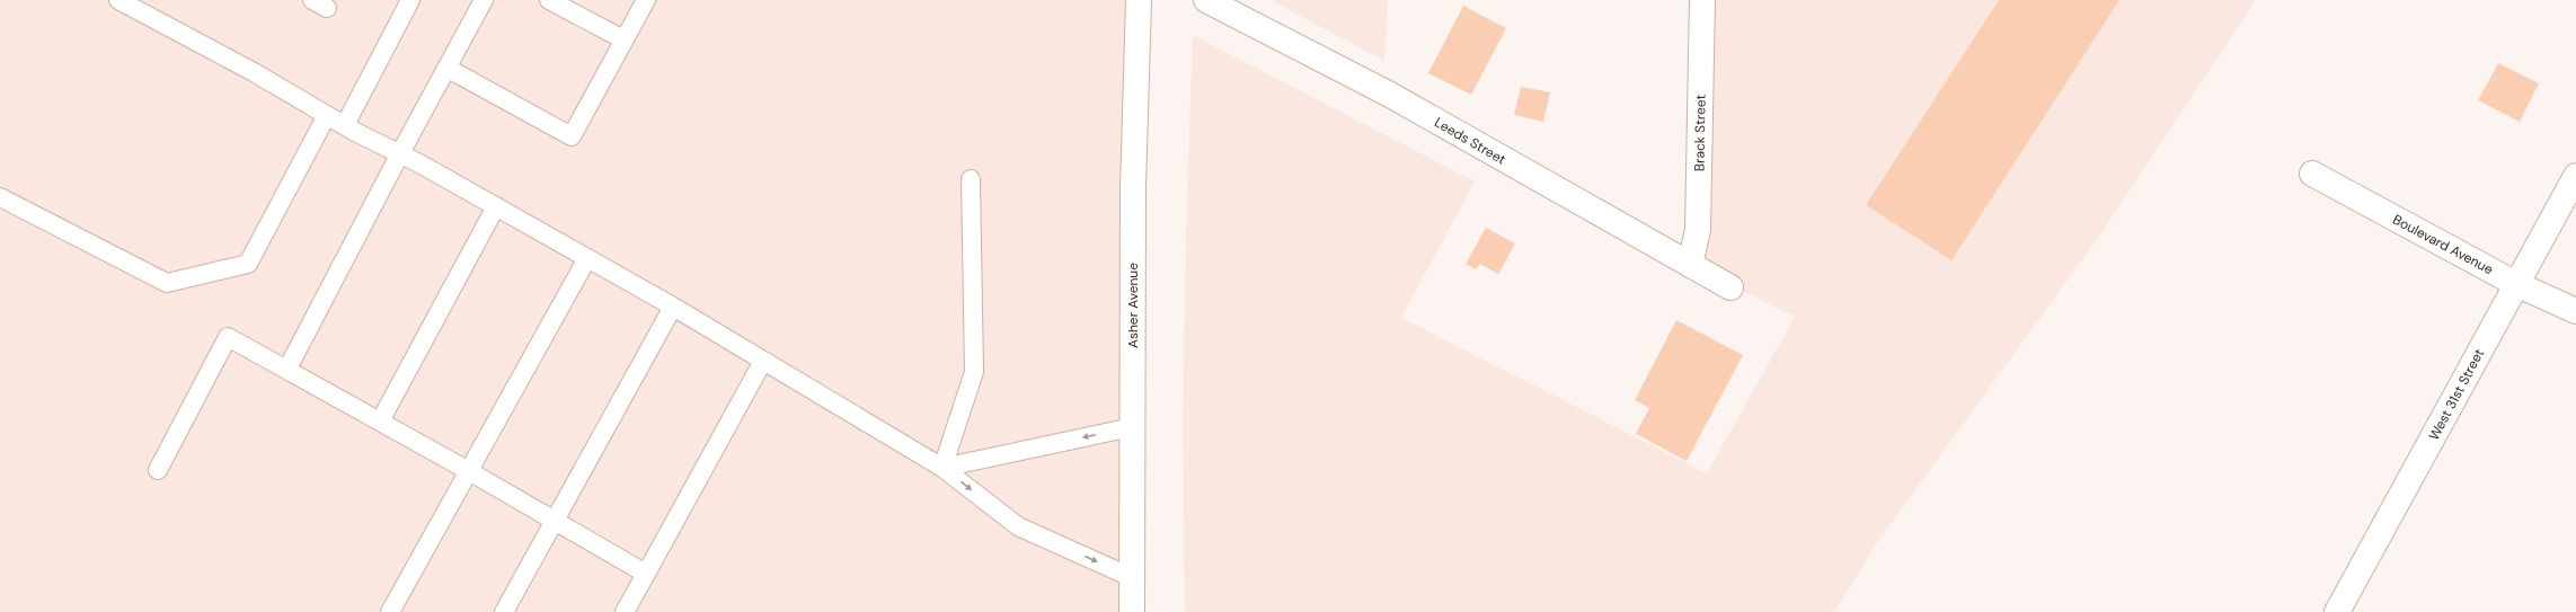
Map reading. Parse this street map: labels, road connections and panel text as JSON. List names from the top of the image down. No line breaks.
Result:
{"streets":{"street":["Brack Street","Leeds Street","Boulevard Avenue","Asher Avenue","West 31st Street"]},"crossings":[["Brack Street","Leeds Street"],["Boulevard Avenue","West 31st Street"]]}
